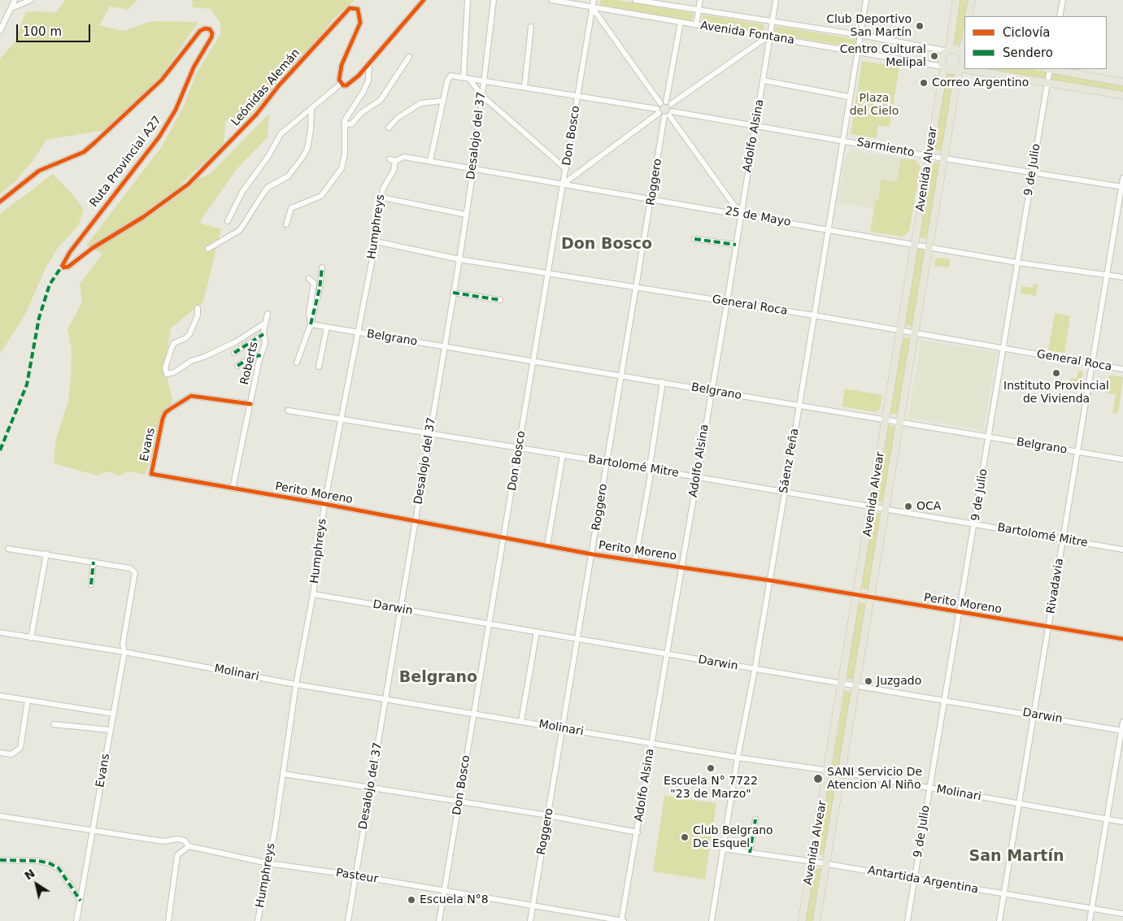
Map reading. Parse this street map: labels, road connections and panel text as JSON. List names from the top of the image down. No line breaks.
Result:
{"streets":{"main road":["Avenida Alvear"],"street":["Avenida Fontana","Leónidas Alemán","Desalojo del 37","Don Bosco","Adolfo Alsina","Sarmiento","Ruta Provincial A27","9 de Julio","Roggero","25 de Mayo","Humphreys","General Roca","Belgrano","Roberts","Evans","Sáenz Peña","Bartolomé Mitre","Perito Moreno","Rivadavia","Darwin","Molinari","Pasteur","Antartida Argentina"]},"crossings":[["Avenida Fontana","Don Bosco"],["Avenida Fontana","Adolfo Alsina"],["Avenida Fontana","Avenida Alvear"],["Avenida Fontana","Sáenz Peña"],["Leónidas Alemán","Ruta Provincial A27"],["Desalojo del 37","25 de Mayo"],["Desalojo del 37","General Roca"],["Desalojo del 37","Belgrano"],["Desalojo del 37","Bartolomé Mitre"],["Desalojo del 37","Perito Moreno"],["Desalojo del 37","Darwin"],["Desalojo del 37","Molinari"],["Desalojo del 37","Pasteur"],["Don Bosco","25 de Mayo"],["Don Bosco","General Roca"],["Don Bosco","Belgrano"],["Don Bosco","Bartolomé Mitre"],["Don Bosco","Perito Moreno"],["Don Bosco","Darwin"],["Don Bosco","Molinari"],["Don Bosco","Pasteur"],["Adolfo Alsina","Sarmiento"],["Adolfo Alsina","25 de Mayo"],["Adolfo Alsina","General Roca"],["Adolfo Alsina","Belgrano"],["Adolfo Alsina","Bartolomé Mitre"],["Adolfo Alsina","Perito Moreno"],["Adolfo Alsina","Darwin"],["Adolfo Alsina","Molinari"],["Adolfo Alsina","Pasteur"],["Sarmiento","Avenida Alvear"],["Sarmiento","9 de Julio"],["Sarmiento","Roggero"],["Sarmiento","Sáenz Peña"],["Sarmiento","Rivadavia"],["Avenida Alvear","25 de Mayo"],["Avenida Alvear","General Roca"],["Avenida Alvear","Belgrano"],["Avenida Alvear","Bartolomé Mitre"],["Avenida Alvear","Perito Moreno"],["Avenida Alvear","Darwin"],["Avenida Alvear","Molinari"],["Avenida Alvear","Antartida Argentina"],["9 de Julio","25 de Mayo"],["9 de Julio","General Roca"],["9 de Julio","Belgrano"],["9 de Julio","Bartolomé Mitre"],["9 de Julio","Perito Moreno"],["9 de Julio","Darwin"],["9 de Julio","Molinari"],["9 de Julio","Antartida Argentina"],["Roggero","25 de Mayo"],["Roggero","General Roca"],["Roggero","Belgrano"],["Roggero","Bartolomé Mitre"],["Roggero","Perito Moreno"],["Roggero","Darwin"],["Roggero","Molinari"],["Roggero","Pasteur"],["25 de Mayo","Humphreys"],["25 de Mayo","Sáenz Peña"],["25 de Mayo","Rivadavia"],["Humphreys","General Roca"],["Humphreys","Belgrano"],["Humphreys","Bartolomé Mitre"],["Humphreys","Perito Moreno"],["Humphreys","Darwin"],["Humphreys","Molinari"],["Humphreys","Pasteur"],["General Roca","Sáenz Peña"],["General Roca","Rivadavia"],["Belgrano","Sáenz Peña"],["Belgrano","Rivadavia"],["Roberts","Evans"],["Roberts","Perito Moreno"],["Evans","Perito Moreno"],["Evans","Molinari"],["Evans","Pasteur"],["Sáenz Peña","Bartolomé Mitre"],["Sáenz Peña","Perito Moreno"],["Sáenz Peña","Darwin"],["Sáenz Peña","Molinari"],["Sáenz Peña","Antartida Argentina"],["Bartolomé Mitre","Rivadavia"],["Perito Moreno","Rivadavia"],["Rivadavia","Darwin"],["Rivadavia","Molinari"],["Rivadavia","Antartida Argentina"]],"districts":["Don Bosco","Belgrano","San Martín"],"parks":["Plaza del Cielo"],"places":["Club Deportivo San Martín","Centro Cultural Melipal","Correo Argentino","Instituto Provincial de Vivienda","OCA","Juzgado","Escuela N° 7722 \"23 de Marzo\"","SANI Servicio De Atencion Al Niño","Club Belgrano De Esquel","Escuela N°8"],"legend":["Ciclovía","Sendero"],"scale_bar":"100 m","north":"top left"}
